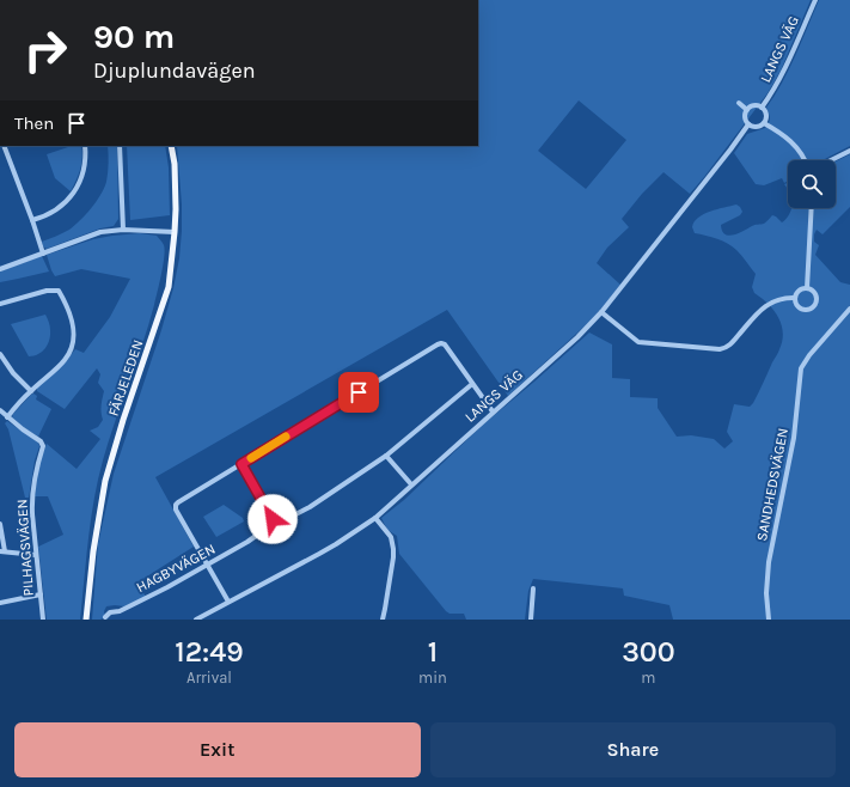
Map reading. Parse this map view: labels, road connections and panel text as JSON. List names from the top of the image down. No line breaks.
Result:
{"streets":{"main road":["FÄRJELEDEN"],"street":["LANGS VÄG","SANDHEDSVÄGEN","PILHAGSVÄGEN","HAGBYVÄGEN"]},"page":{"turn":["90 m","Djuplundavägen"],"then":"Then","eta":["12:49","Arrival","1","min","300","m"],"buttons":["Exit","Share"]}}
